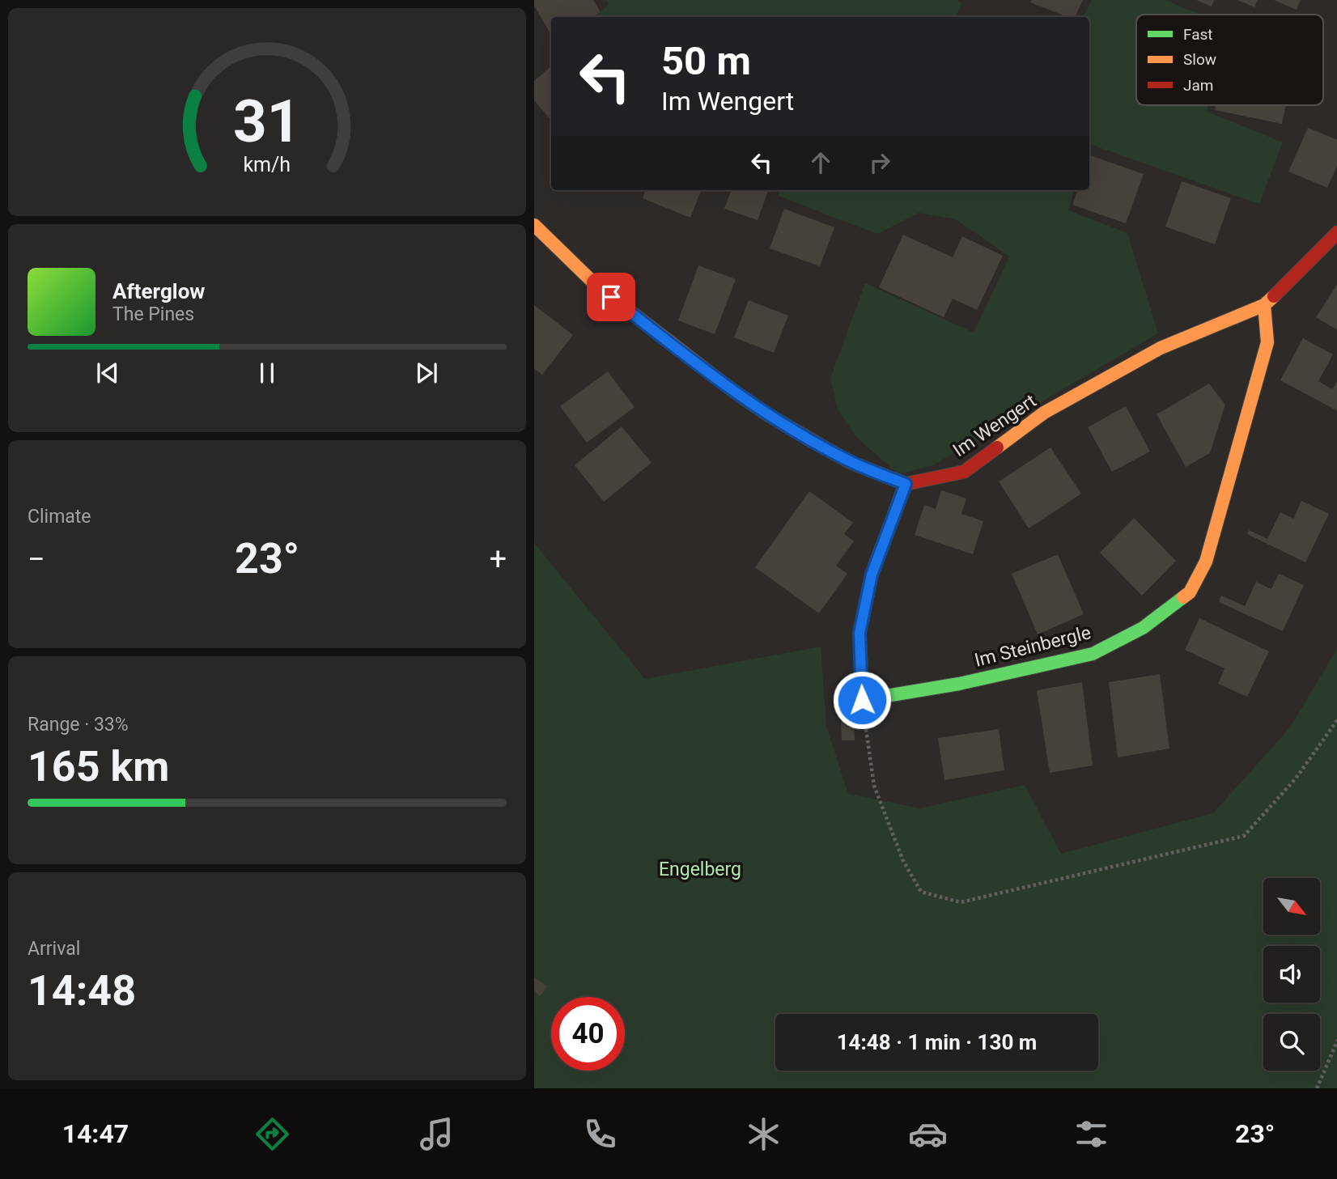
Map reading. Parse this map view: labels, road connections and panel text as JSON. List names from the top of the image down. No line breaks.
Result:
{"streets":{"street":["Im Wengert","Im Steinbergle"]},"crossings":[["Im Wengert","Im Steinbergle"]],"parks":["Engelberg"],"legend":["Fast","Slow","Jam"],"north":"bottom right","page":{"turn":["50 m","Im Wengert"],"song":["Afterglow","The Pines"],"tile":["Climate",["Range · 33%","165 km"],["Arrival","14:48"]],"heat":["−","23°","+"],"limit":"40","trip":"14:48 · 1 min · 130 m","tabs":["14:47","23°"],"gauge":["31","km/h"]}}
